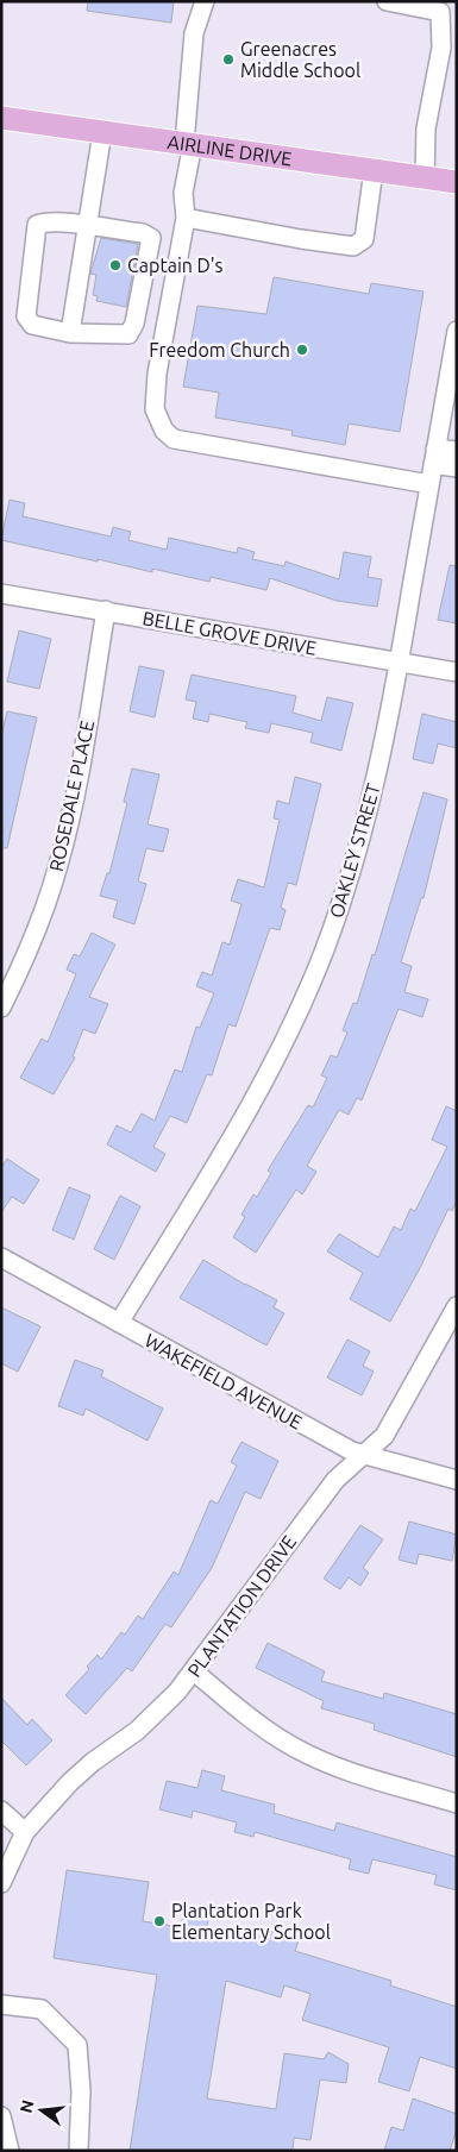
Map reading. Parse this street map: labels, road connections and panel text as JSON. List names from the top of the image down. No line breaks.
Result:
{"streets":{"main road":["AIRLINE DRIVE"],"street":["BELLE GROVE DRIVE","ROSEDALE PLACE","OAKLEY STREET","WAKEFIELD AVENUE","PLANTATION DRIVE"]},"crossings":[["BELLE GROVE DRIVE","ROSEDALE PLACE"],["BELLE GROVE DRIVE","OAKLEY STREET"],["OAKLEY STREET","WAKEFIELD AVENUE"],["WAKEFIELD AVENUE","PLANTATION DRIVE"]],"places":["Greenacres Middle School","Captain D's","Freedom Church","Plantation Park Elementary School"],"north":"left"}
